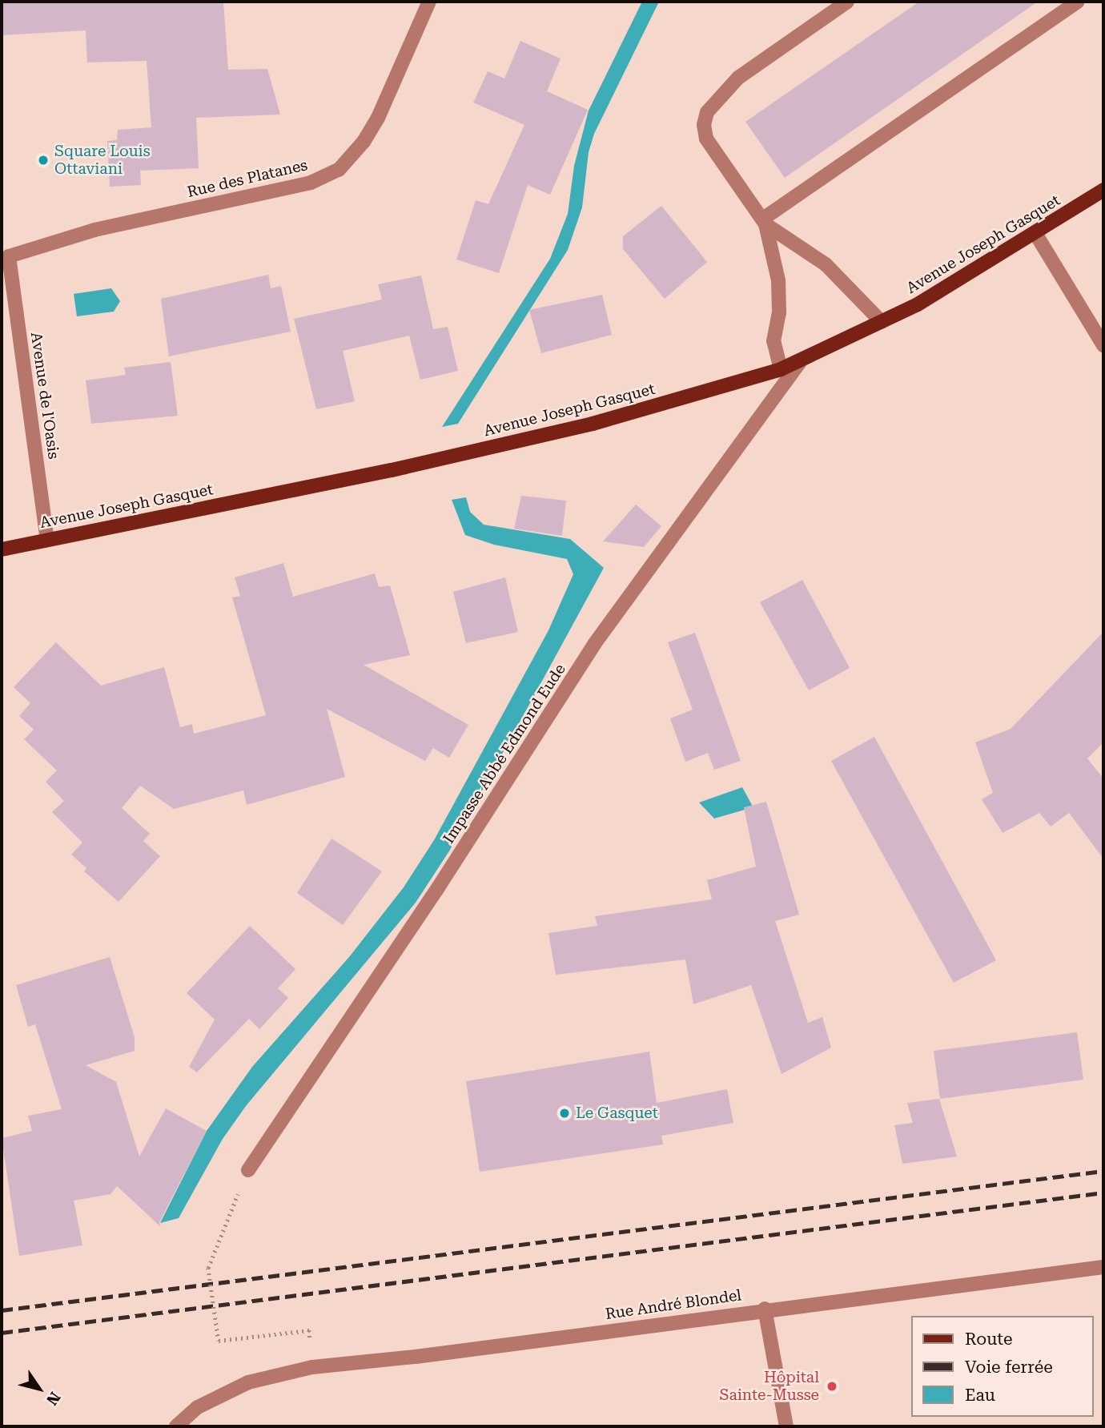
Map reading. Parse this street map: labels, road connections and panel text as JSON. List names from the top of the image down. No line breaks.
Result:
{"streets":{"main road":["Avenue Joseph Gasquet"],"street":["Rue des Platanes","Avenue de l'Oasis","Impasse Abbé Edmond Eude","Rue André Blondel"]},"crossings":[["Rue des Platanes","Avenue de l'Oasis"],["Avenue Joseph Gasquet","Avenue de l'Oasis"],["Avenue Joseph Gasquet","Impasse Abbé Edmond Eude"]],"places":["Square Louis Ottaviani","Le Gasquet","Hôpital Sainte-Musse"],"legend":["Route","Voie ferrée","Eau"],"north":"bottom right"}
